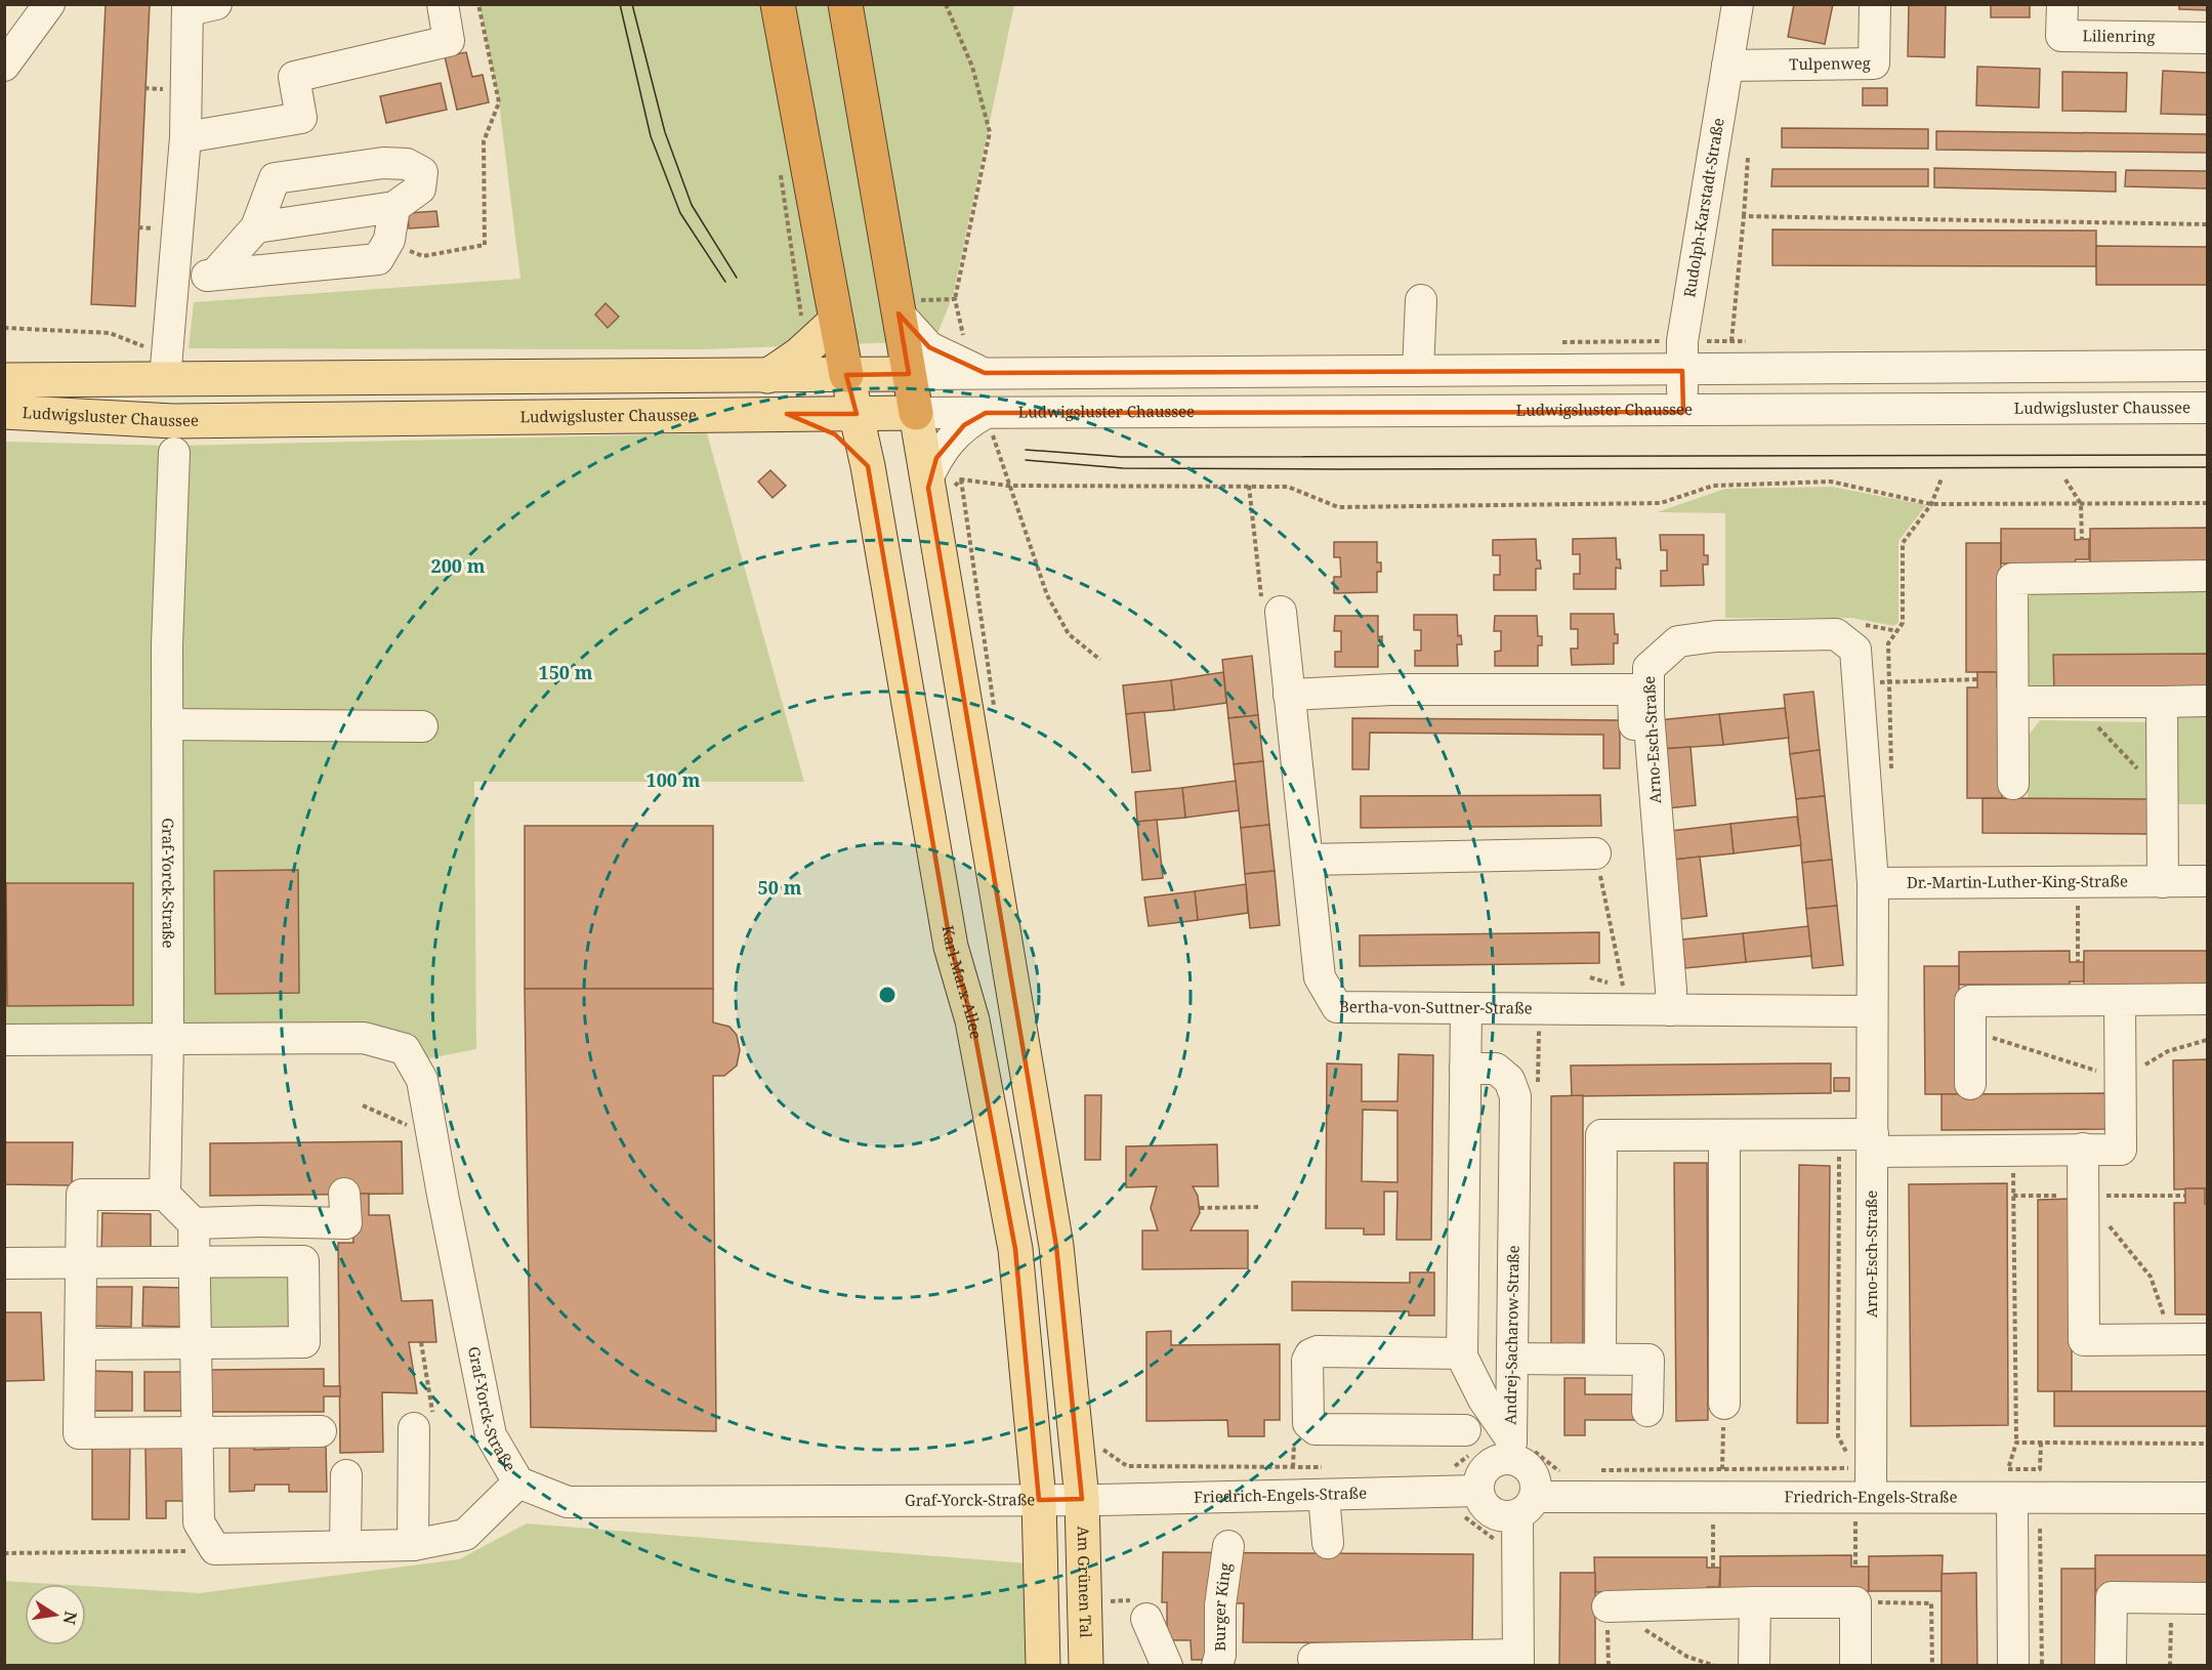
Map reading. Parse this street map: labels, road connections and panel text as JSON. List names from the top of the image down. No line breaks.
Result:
{"streets":{"main road":["Ludwigsluster Chaussee","Karl-Marx-Allee","Am Grünen Tal"],"street":["Lilienring","Tulpenweg","Rudolph-Karstadt-Straße","Arno-Esch-Straße","Graf-Yorck-Straße","Dr.-Martin-Luther-King-Straße","Bertha-von-Suttner-Straße","Andrej-Sacharow-Straße","Friedrich-Engels-Straße","Burger King"]},"crossings":[["Tulpenweg","Rudolph-Karstadt-Straße"],["Rudolph-Karstadt-Straße","Ludwigsluster Chaussee"],["Ludwigsluster Chaussee","Karl-Marx-Allee"],["Arno-Esch-Straße","Dr.-Martin-Luther-King-Straße"],["Arno-Esch-Straße","Bertha-von-Suttner-Straße"],["Arno-Esch-Straße","Friedrich-Engels-Straße"],["Graf-Yorck-Straße","Karl-Marx-Allee"],["Graf-Yorck-Straße","Friedrich-Engels-Straße"],["Graf-Yorck-Straße","Am Grünen Tal"],["Bertha-von-Suttner-Straße","Andrej-Sacharow-Straße"],["Andrej-Sacharow-Straße","Friedrich-Engels-Straße"],["Friedrich-Engels-Straße","Am Grünen Tal"]],"north":"right","rings":["200 m","150 m","100 m","50 m"]}
